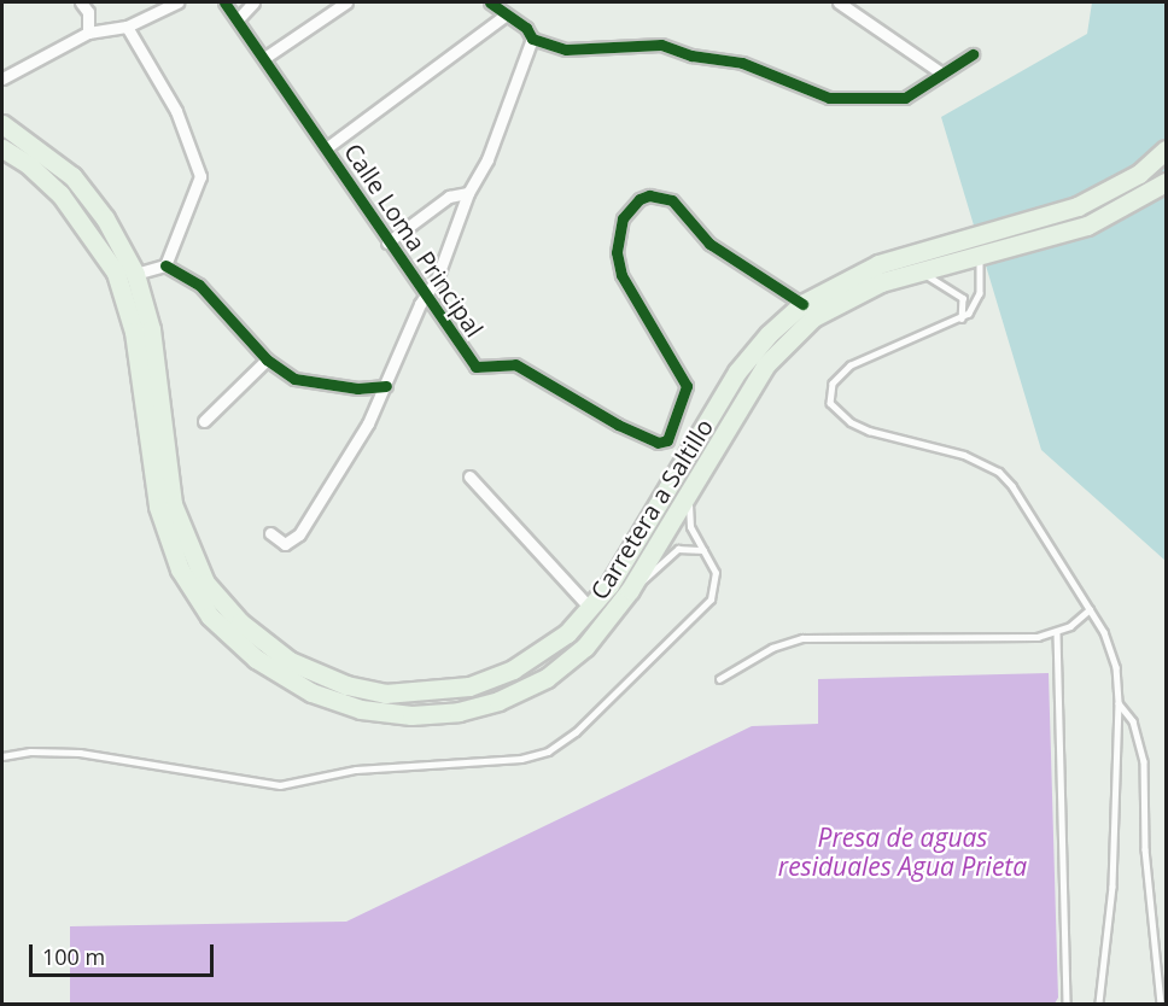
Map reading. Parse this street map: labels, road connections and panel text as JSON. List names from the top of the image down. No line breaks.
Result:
{"streets":{"main road":["Carretera a Saltillo"],"street":["Calle Loma Principal"]},"crossings":[["Calle Loma Principal","Carretera a Saltillo"]],"water":["Presa de aguas residuales Agua Prieta"],"scale_bar":"100 m"}
